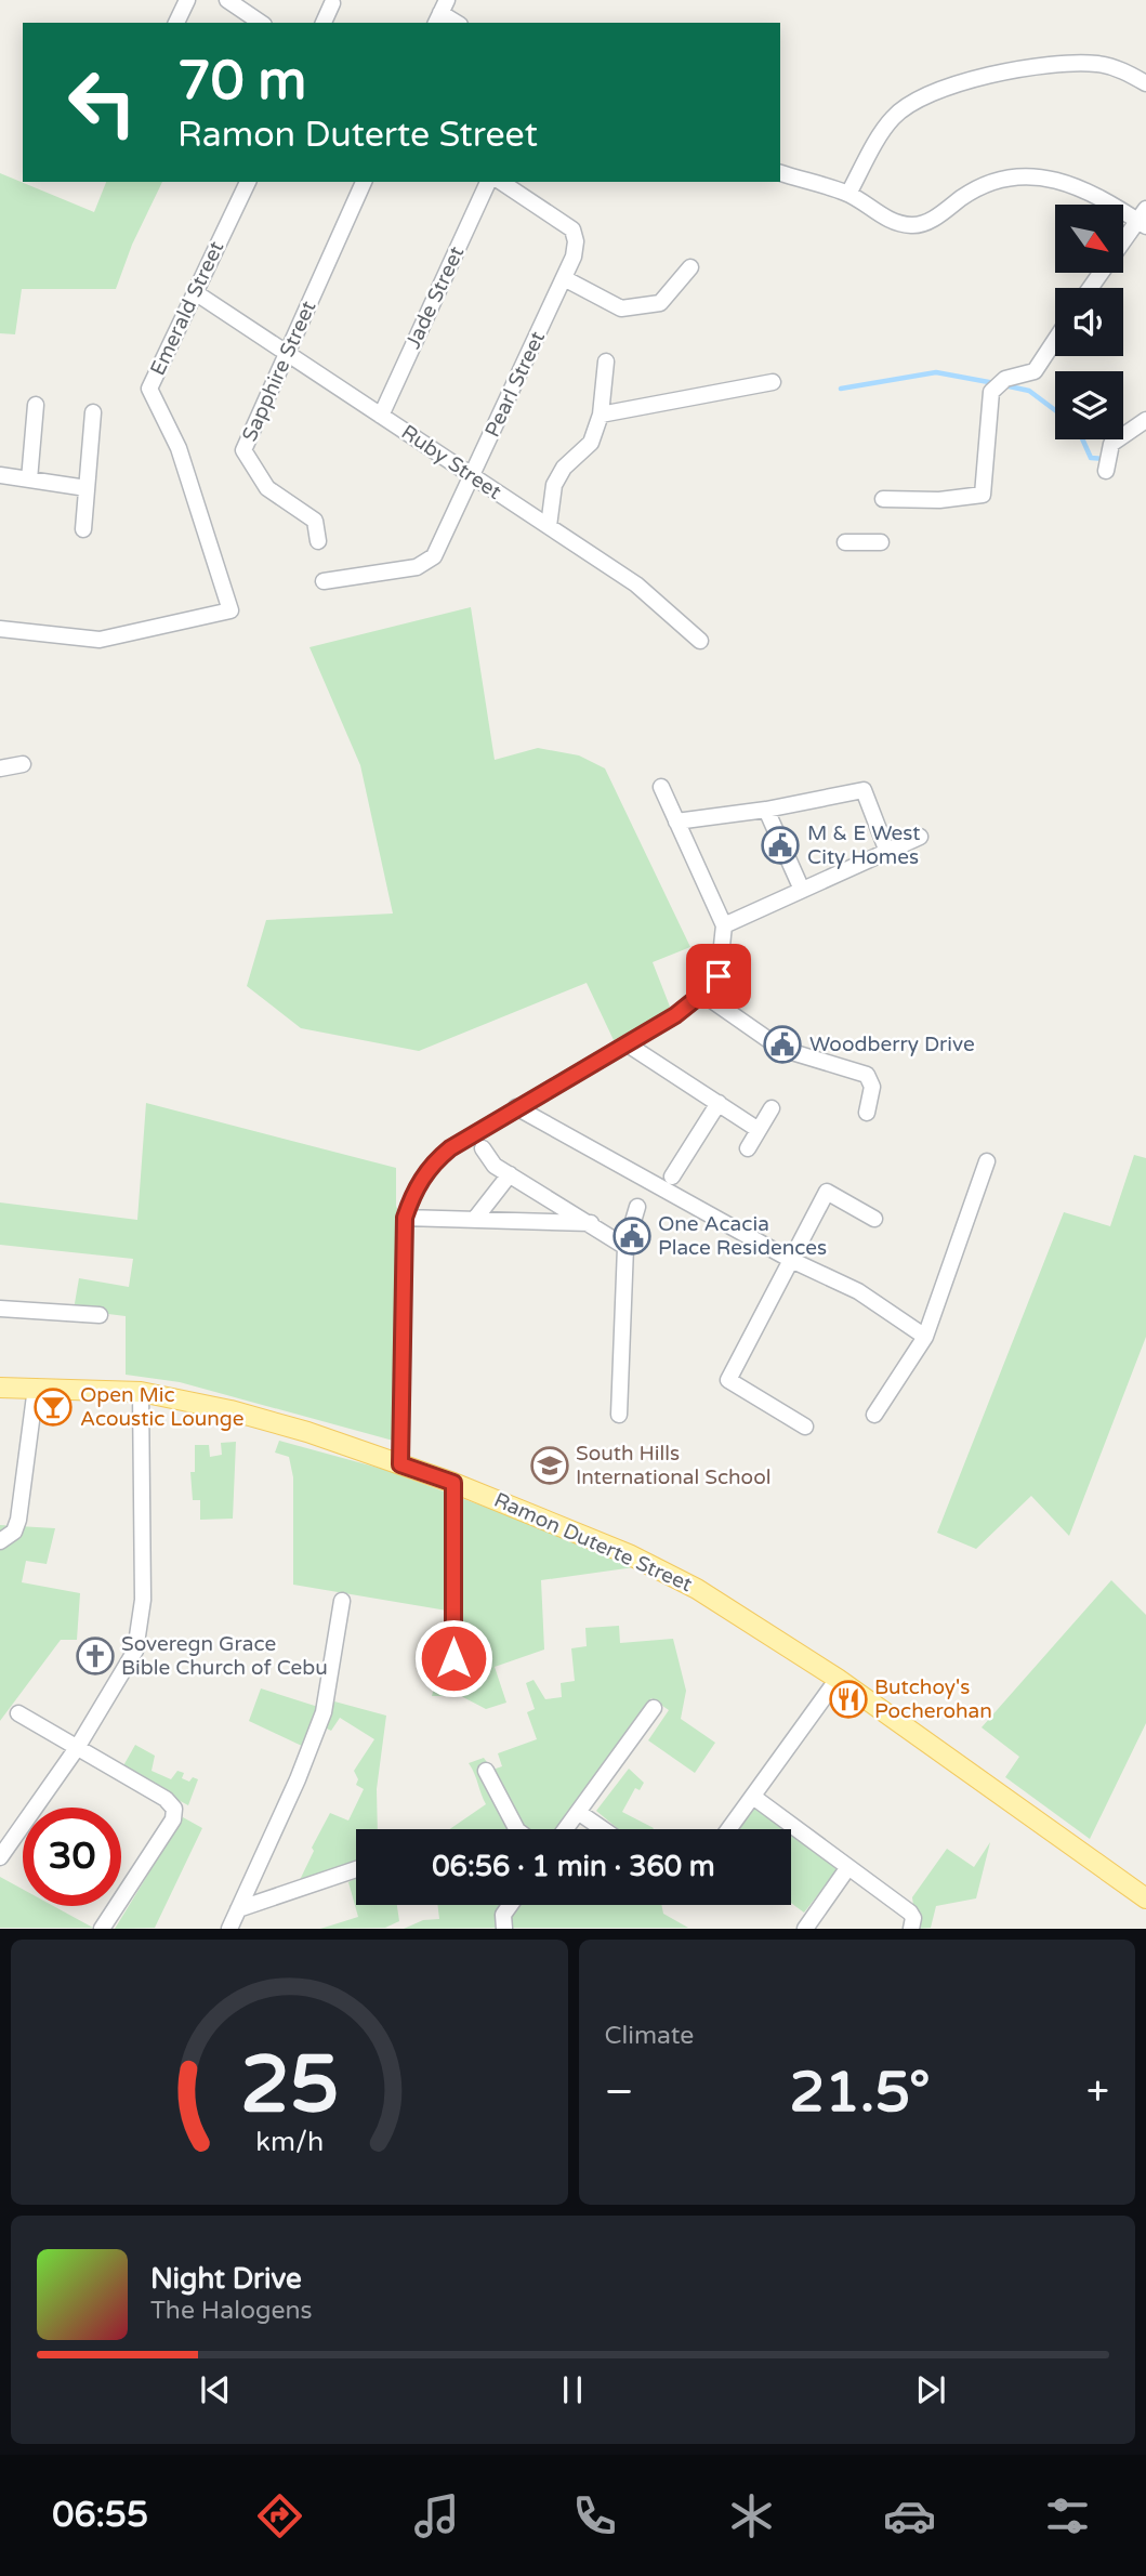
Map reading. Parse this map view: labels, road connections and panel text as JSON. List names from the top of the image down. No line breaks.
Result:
{"streets":{"main road":["Ramon Duterte Street"],"street":["Jade Street","Emerald Street","Sapphire Street","Pearl Street","Ruby Street"]},"crossings":[["Jade Street","Ruby Street"],["Emerald Street","Ruby Street"],["Sapphire Street","Ruby Street"],["Pearl Street","Ruby Street"]],"places":{"public building":["M & E West City Homes","Woodberry Drive","One Acacia Place Residences"],"bar":["Open Mic Acoustic Lounge"],"school or university":["South Hills International School"],"church":["Soveregn Grace Bible Church of Cebu"],"restaurant":["Butchoy's Pocherohan"]},"north":"bottom right","page":{"turn":["70 m","Ramon Duterte Street"],"limit":"30","trip":"06:56 · 1 min · 360 m","tile":"Climate","heat":["−","21.5°","+"],"song":["Night Drive","The Halogens"],"tabs":"06:55","gauge":["25","km/h"]}}
